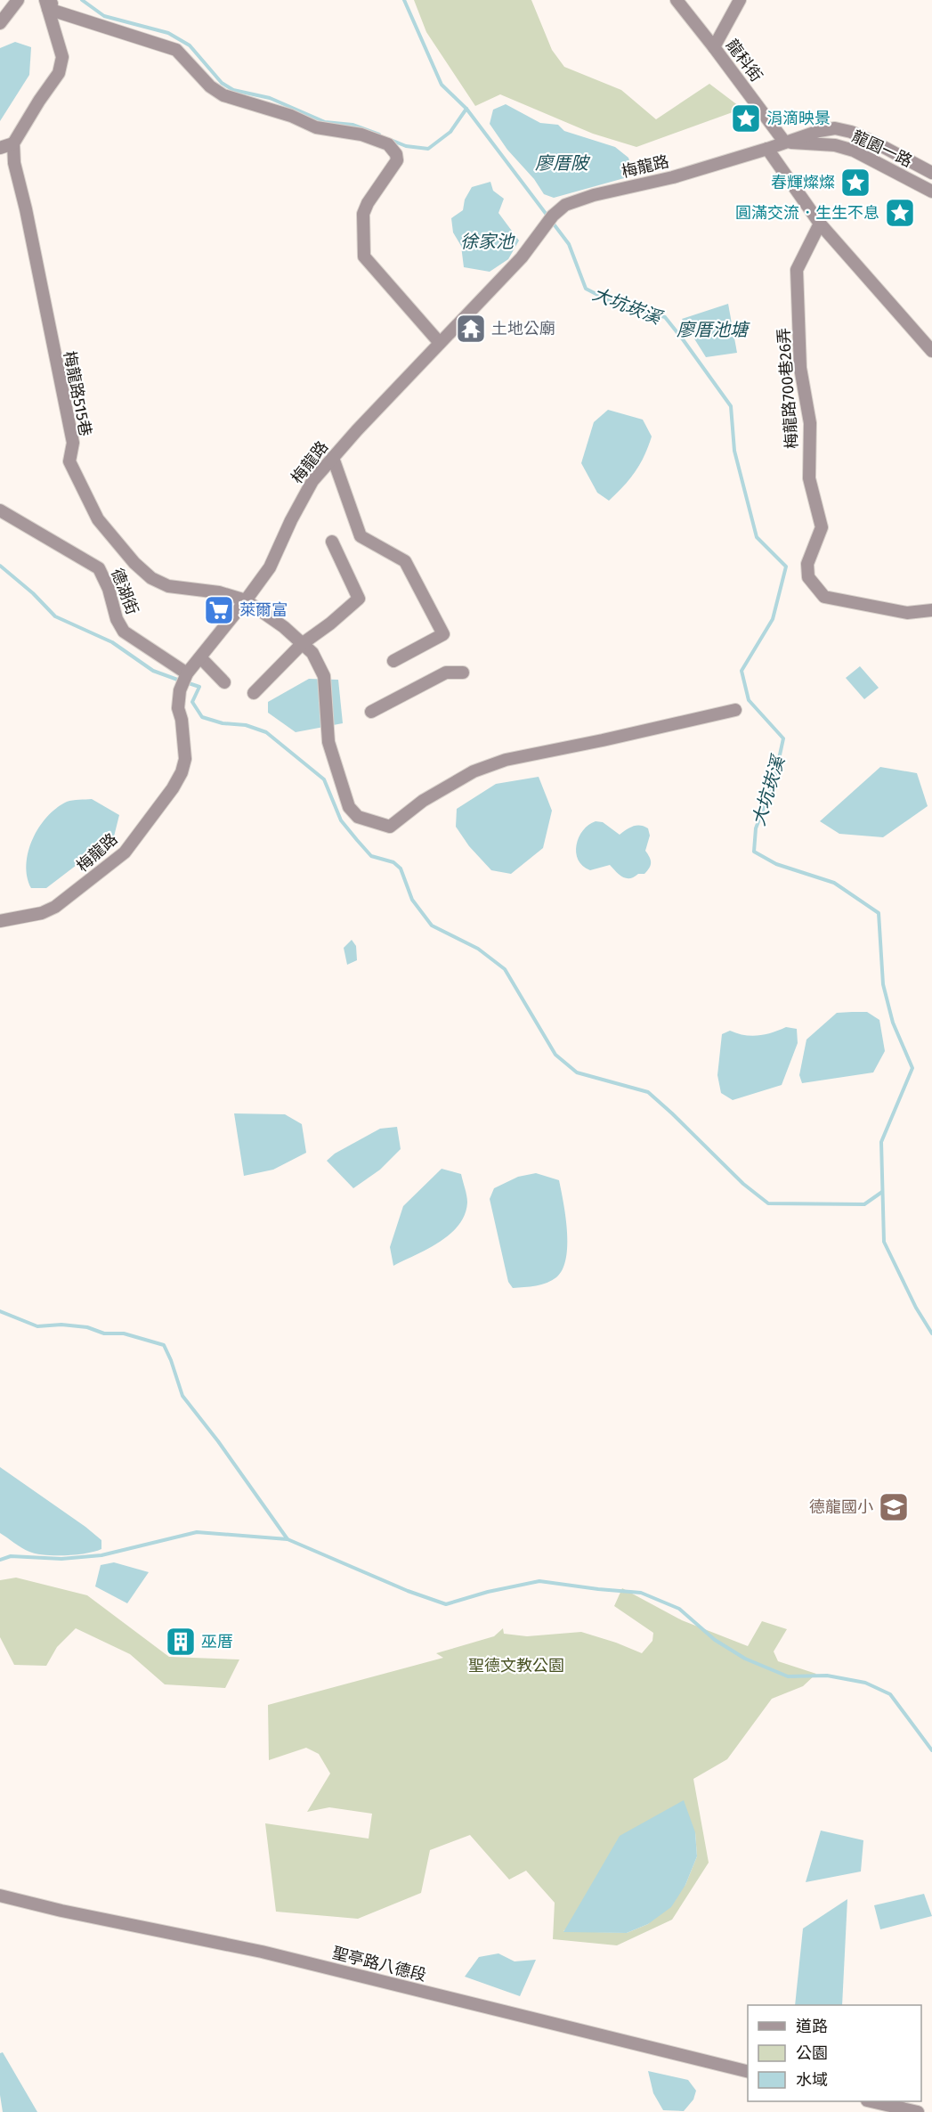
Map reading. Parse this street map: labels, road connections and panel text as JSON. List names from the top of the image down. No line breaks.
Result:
{"streets":{"street":["龍科街","龍園一路","梅龍路","梅龍路700巷26弄","梅龍路515巷","德湖街","聖亭路八德段"]},"crossings":[["龍科街","龍園一路"],["龍科街","梅龍路"],["龍園一路","梅龍路"],["梅龍路","梅龍路515巷"],["梅龍路","德湖街"]],"water":["廖厝陂","徐家池","大坑崁溪","廖厝池塘"],"parks":["聖德文教公園"],"places":{"place":["涓滴映景","春輝燦燦","圓滿交流．生生不息"],"temple":["土地公廟"],"supermarket":["萊爾富"],"school or university":["德龍國小"],"building":["巫厝"]},"legend":["道路","公園","水域"]}
